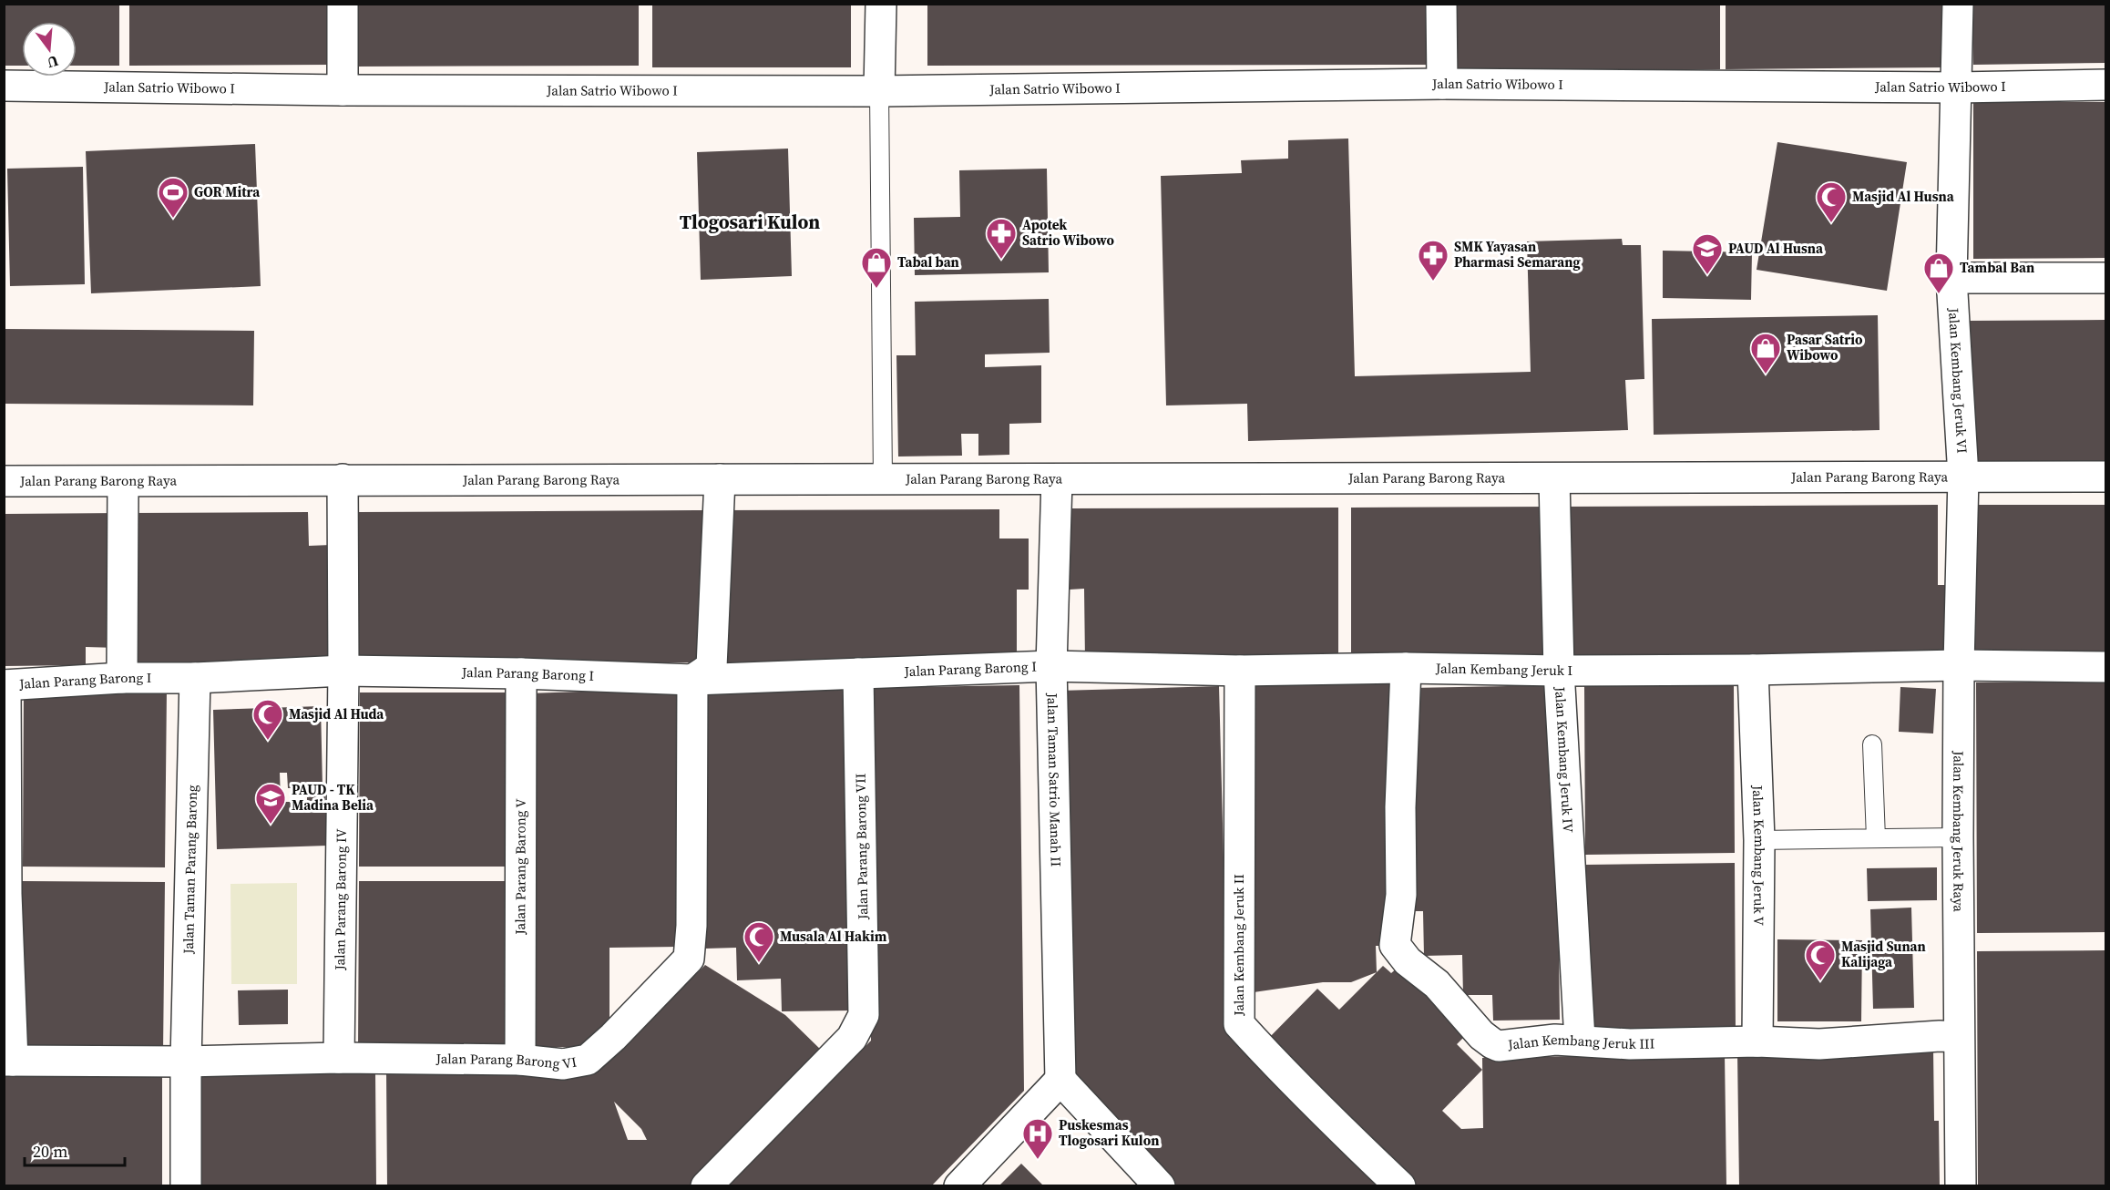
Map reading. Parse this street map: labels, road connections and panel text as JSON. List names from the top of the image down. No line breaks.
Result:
{"streets":{"street":["Jalan Satrio Wibowo I","Jalan Kembang Jeruk VI","Jalan Parang Barong Raya","Jalan Kembang Jeruk I","Jalan Parang Barong I","Jalan Kembang Jeruk IV","Jalan Taman Satrio Manah II","Jalan Kembang Jeruk Raya","Jalan Parang Barong VII","Jalan Kembang Jeruk V","Jalan Parang Barong V","Jalan Taman Parang Barong","Jalan Parang Barong IV","Jalan Kembang Jeruk II","Jalan Kembang Jeruk III","Jalan Parang Barong VI"]},"crossings":[["Jalan Satrio Wibowo I","Jalan Kembang Jeruk VI"],["Jalan Kembang Jeruk VI","Jalan Parang Barong Raya"],["Jalan Kembang Jeruk VI","Jalan Kembang Jeruk Raya"],["Jalan Parang Barong Raya","Jalan Kembang Jeruk IV"],["Jalan Parang Barong Raya","Jalan Taman Satrio Manah II"],["Jalan Parang Barong Raya","Jalan Kembang Jeruk Raya"],["Jalan Parang Barong Raya","Jalan Parang Barong IV"],["Jalan Kembang Jeruk I","Jalan Parang Barong I"],["Jalan Kembang Jeruk I","Jalan Kembang Jeruk IV"],["Jalan Kembang Jeruk I","Jalan Taman Satrio Manah II"],["Jalan Kembang Jeruk I","Jalan Kembang Jeruk Raya"],["Jalan Kembang Jeruk I","Jalan Kembang Jeruk V"],["Jalan Kembang Jeruk I","Jalan Kembang Jeruk II"],["Jalan Kembang Jeruk I","Jalan Kembang Jeruk III"],["Jalan Parang Barong I","Jalan Taman Satrio Manah II"],["Jalan Parang Barong I","Jalan Parang Barong VII"],["Jalan Parang Barong I","Jalan Parang Barong V"],["Jalan Parang Barong I","Jalan Taman Parang Barong"],["Jalan Parang Barong I","Jalan Parang Barong IV"],["Jalan Parang Barong I","Jalan Parang Barong VI"],["Jalan Kembang Jeruk IV","Jalan Kembang Jeruk III"],["Jalan Kembang Jeruk Raya","Jalan Kembang Jeruk III"],["Jalan Kembang Jeruk V","Jalan Kembang Jeruk III"],["Jalan Parang Barong V","Jalan Parang Barong VI"],["Jalan Taman Parang Barong","Jalan Parang Barong VI"],["Jalan Parang Barong IV","Jalan Parang Barong VI"]],"districts":["Tlogosari Kulon"],"places":{"sports":["GOR Mitra"],"mosque":["Masjid Al Husna","Masjid Al Huda","Musala Al Hakim","Masjid Sunan Kalijaga"],"pharmacy":["Apotek Satrio Wibowo","SMK Yayasan Pharmasi Semarang"],"school or university":["PAUD Al Husna","PAUD - TK Madina Belia"],"shop":["Tabal ban","Tambal Ban","Pasar Satrio Wibowo"],"hospital":["Puskesmas Tlogosari Kulon"]},"scale_bar":"20 m","north":"bottom"}
